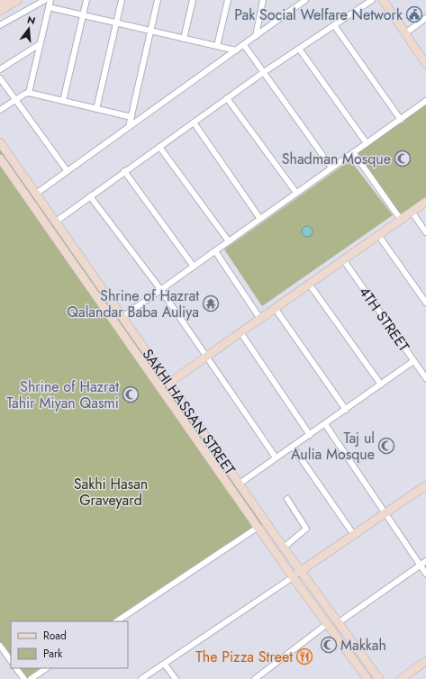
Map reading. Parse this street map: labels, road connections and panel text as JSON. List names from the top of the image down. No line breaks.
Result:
{"streets":{"street":["4TH STREET","SAKHI HASSAN STREET"]},"parks":["Sakhi Hasan Graveyard"],"places":{"public building":["Pak Social Welfare Network"],"mosque":["Shadman Mosque","Shrine of Hazrat Tahir Miyan Qasmi","Taj ul Aulia Mosque","Makkah"],"temple":["Shrine of Hazrat Qalandar Baba Auliya"],"restaurant":["The Pizza Street"]},"legend":["Road","Park"],"north":"top"}
